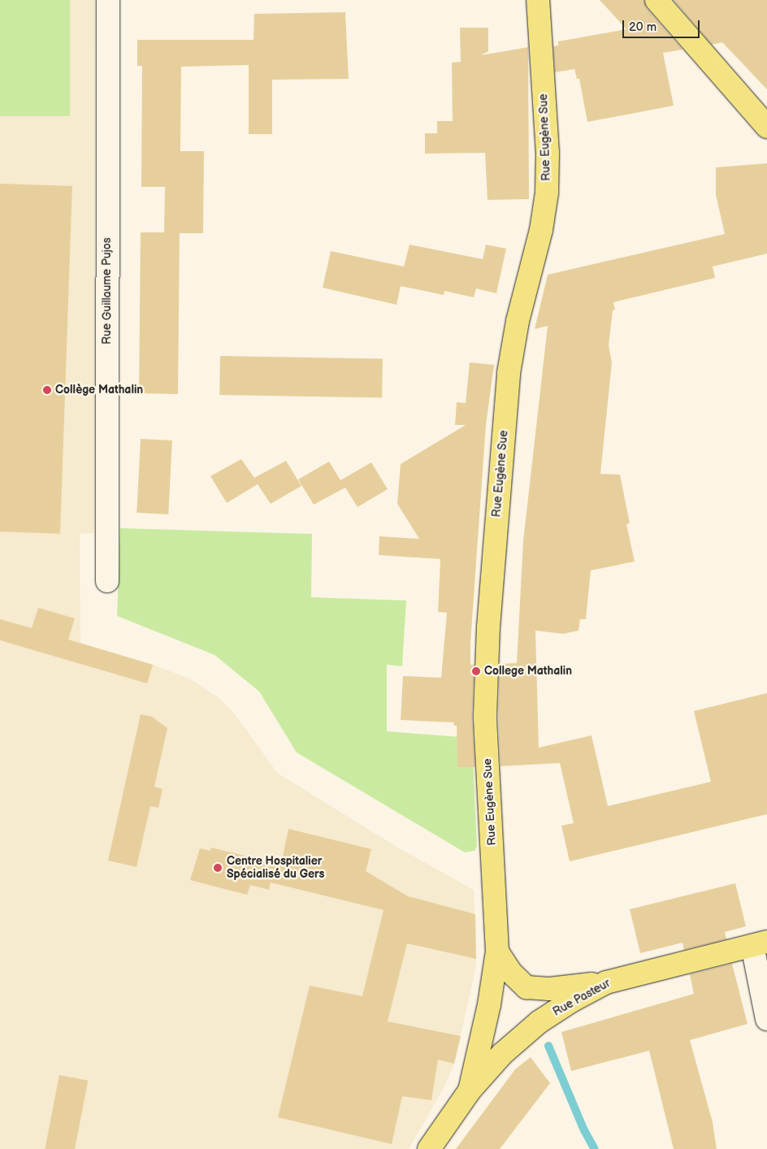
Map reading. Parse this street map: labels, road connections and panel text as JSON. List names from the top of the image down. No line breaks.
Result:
{"streets":{"main road":["Rue Eugène Sue","Rue Pasteur"],"street":["Rue Guillaume Pujos"]},"crossings":[["Rue Eugène Sue","Rue Pasteur"]],"places":["Collège Mathalin","College Mathalin","Centre Hospitalier Spécialisé du Gers"],"scale_bar":"20 m"}
